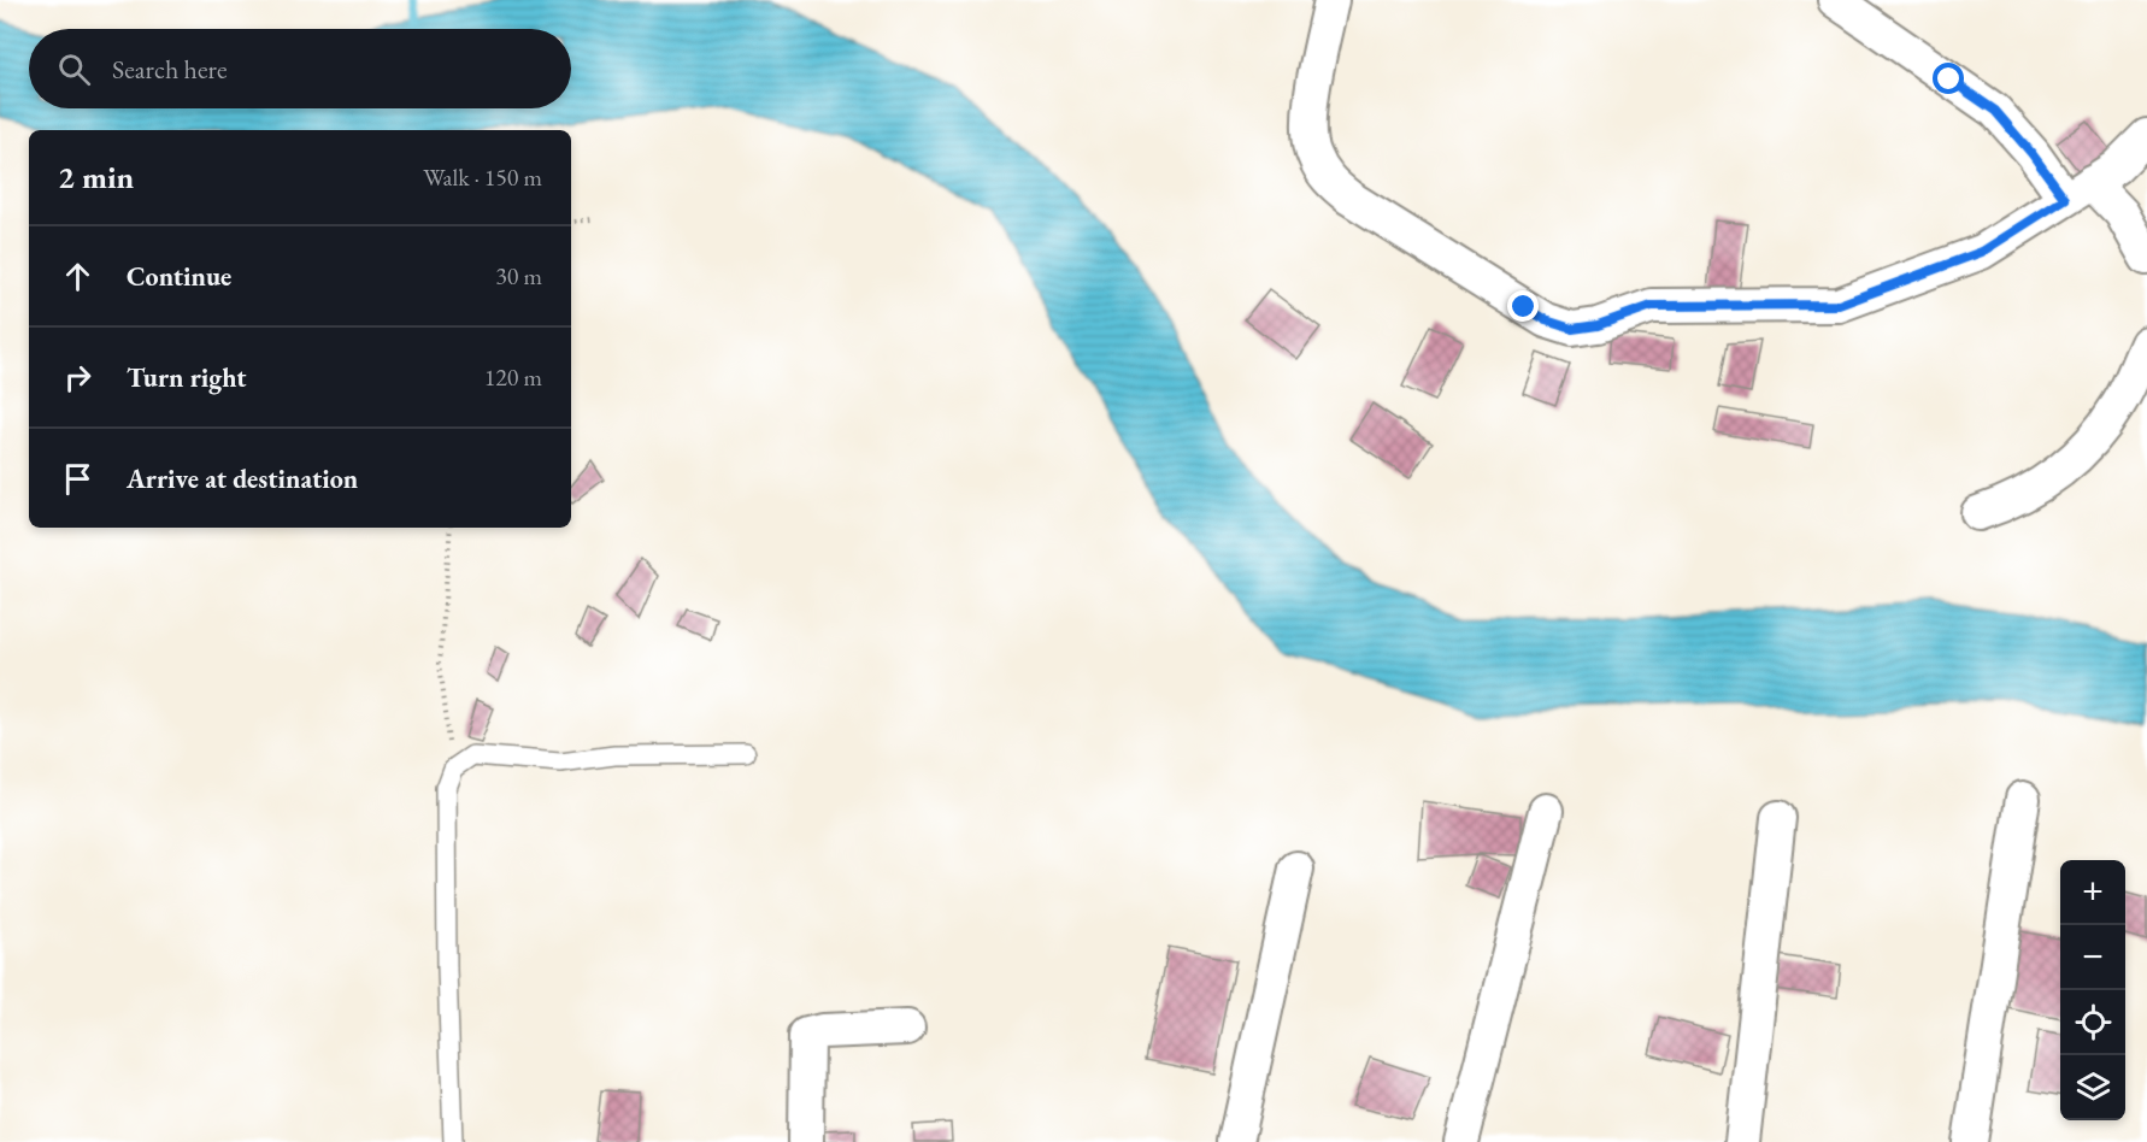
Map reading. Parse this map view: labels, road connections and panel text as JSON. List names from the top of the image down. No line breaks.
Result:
{"page":{"search":"Search here","heading":["2 min","Walk · 150 m"],"list":[["Continue","30 m"],["Turn right","120 m"],"Arrive at destination"],"map_buttons":["+","−"]}}
